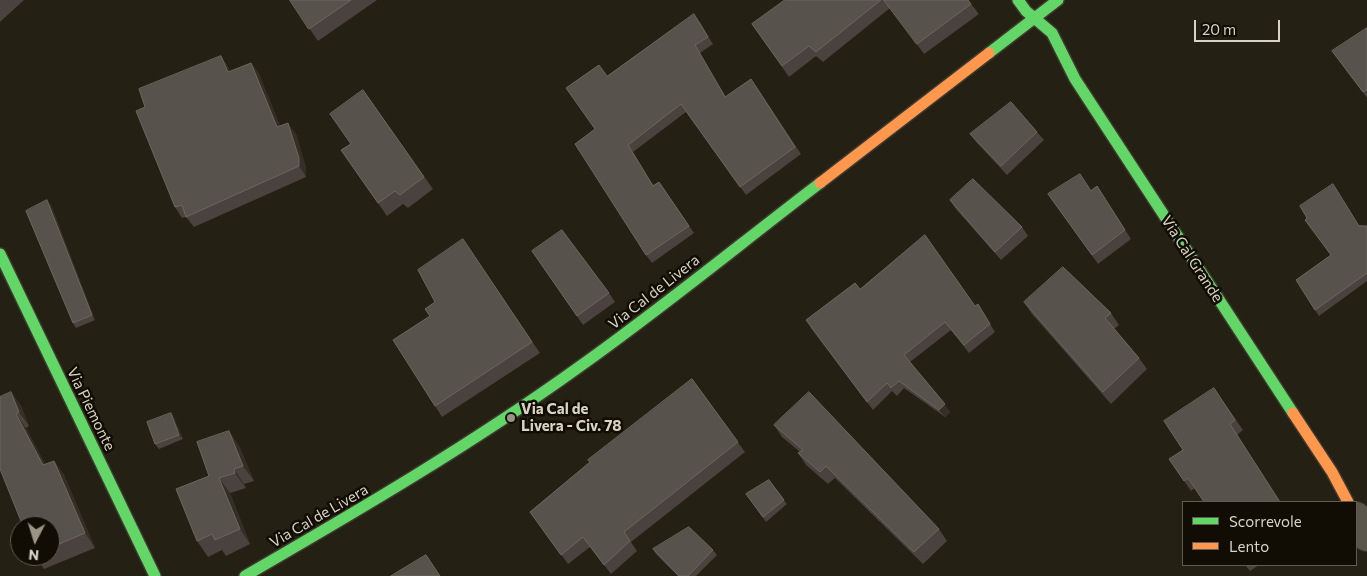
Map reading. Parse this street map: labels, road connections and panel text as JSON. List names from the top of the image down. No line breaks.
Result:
{"streets":{"street":["Via Cal Grande","Via Cal de Livera","Via Piemonte"]},"crossings":[["Via Cal Grande","Via Cal de Livera"]],"places":["Via Cal de Livera - Civ. 78"],"legend":["Scorrevole","Lento"],"scale_bar":"20 m","north":"bottom"}
